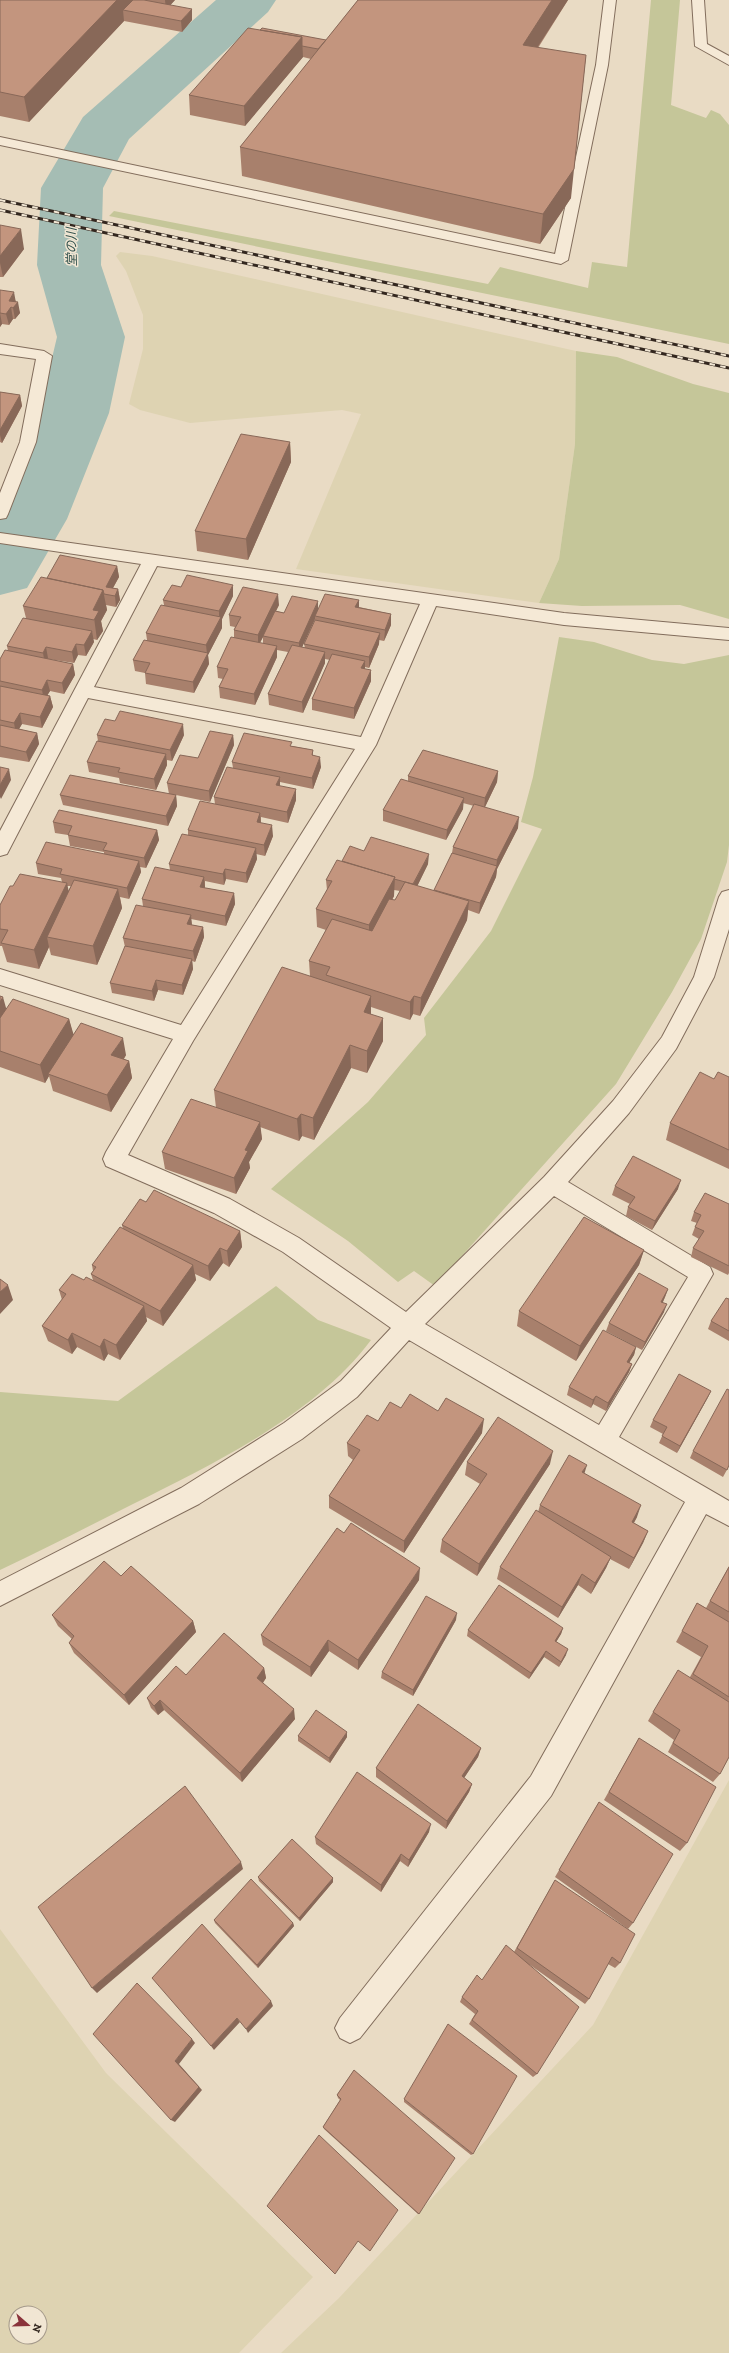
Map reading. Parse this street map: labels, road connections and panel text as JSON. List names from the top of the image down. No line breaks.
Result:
{"water":["堂の川"],"north":"right"}
